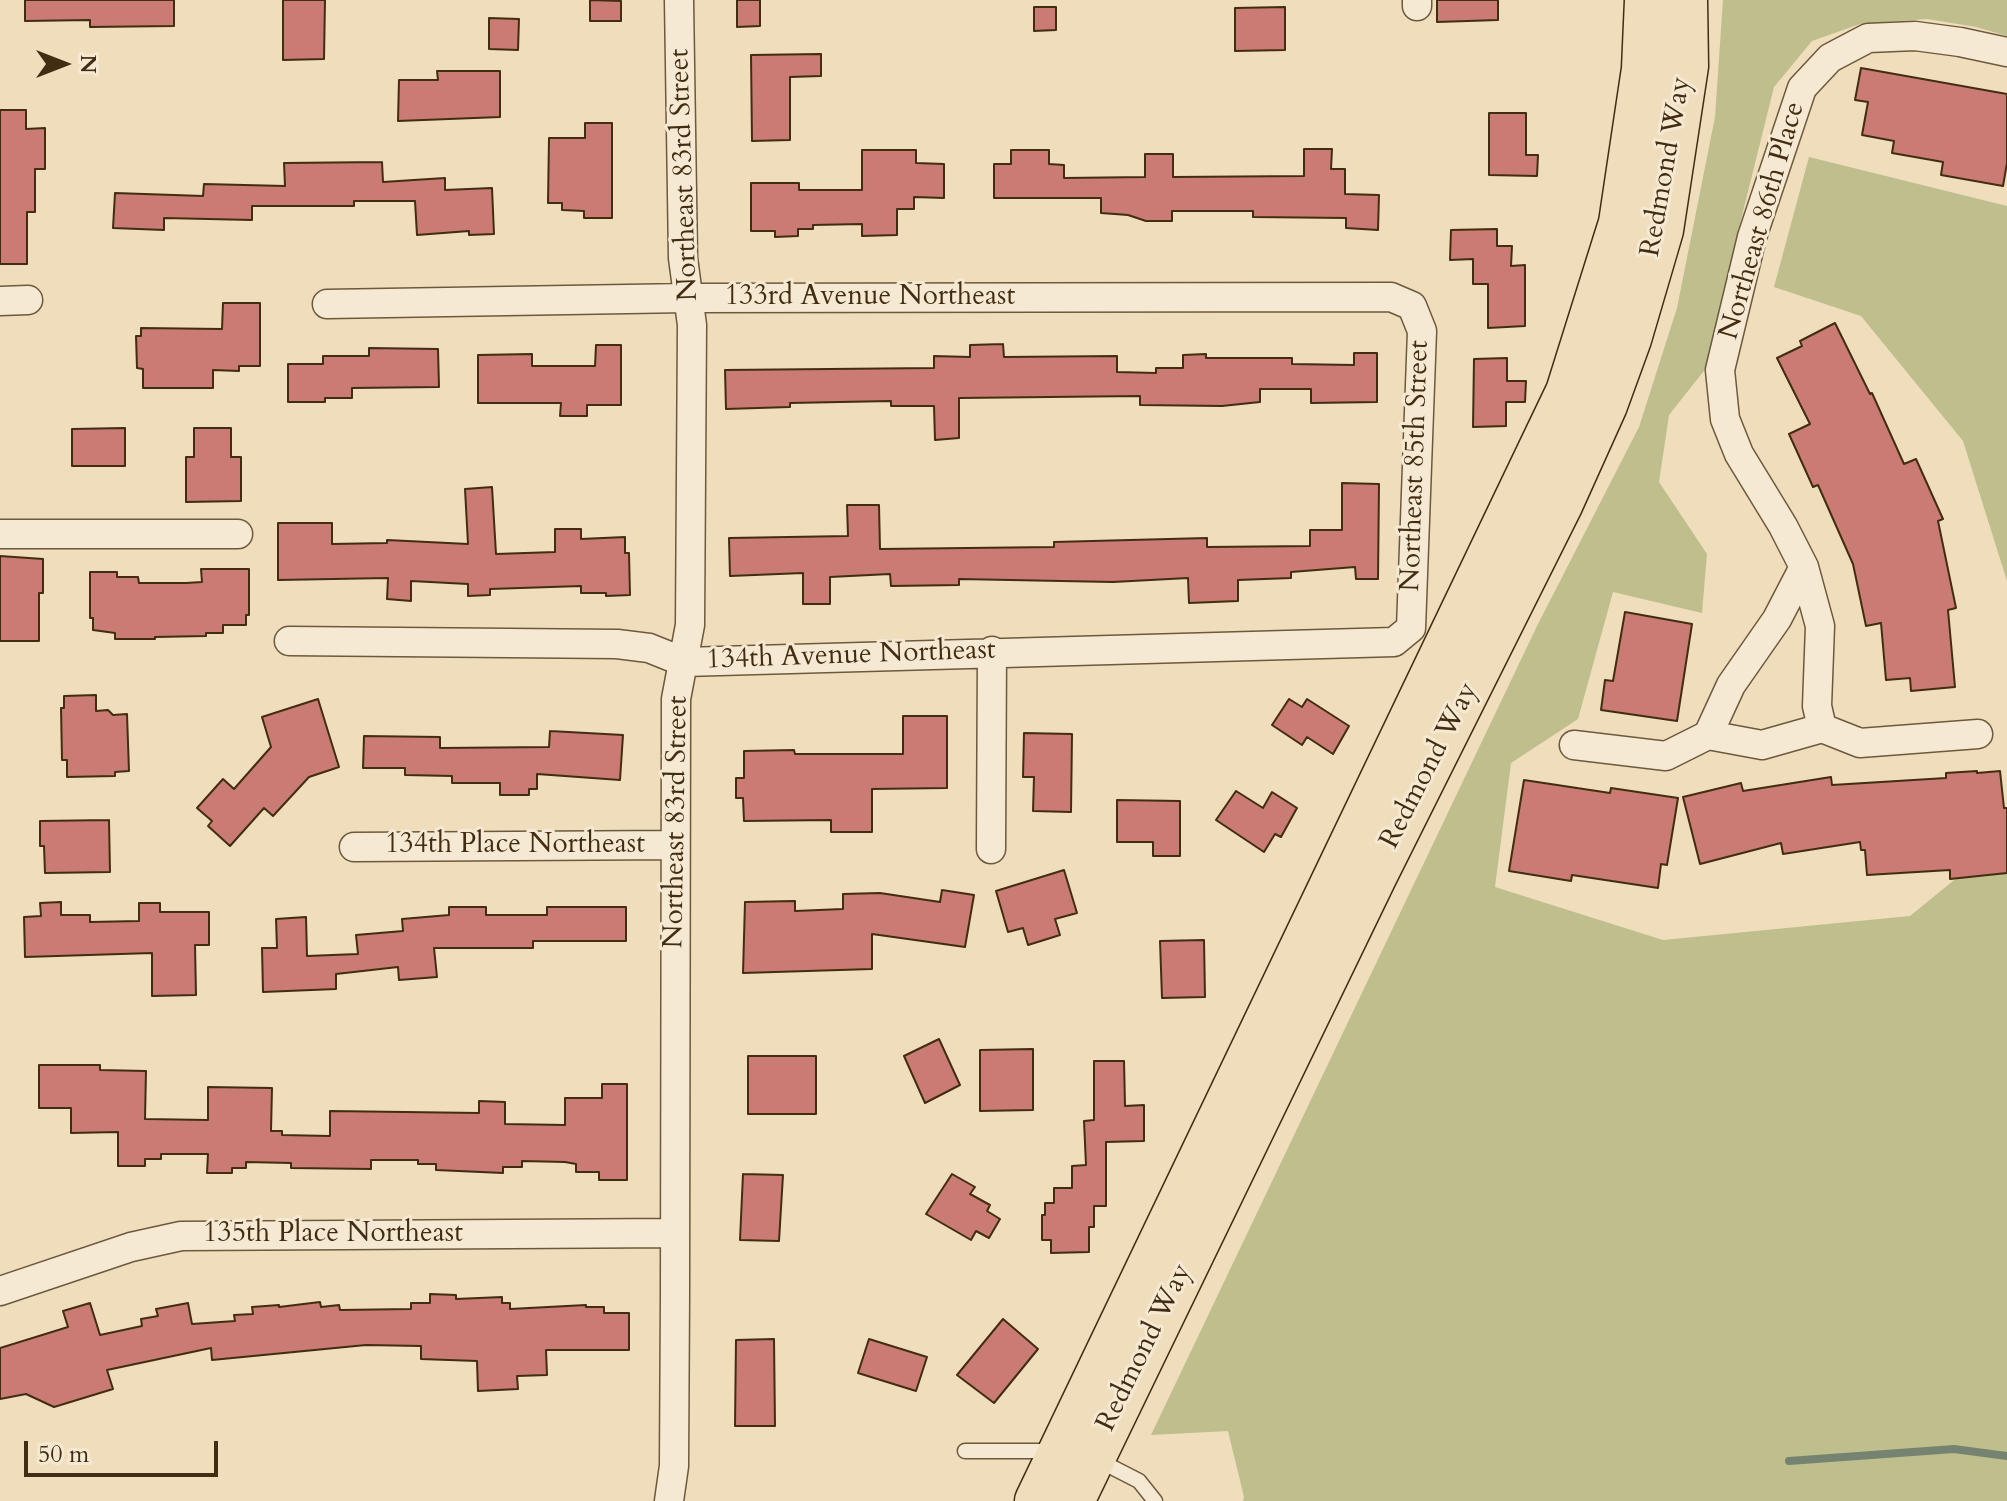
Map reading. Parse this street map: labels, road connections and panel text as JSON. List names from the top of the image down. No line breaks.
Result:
{"streets":{"main road":["Redmond Way"],"street":["Northeast 83rd Street","Northeast 86th Place","133rd Avenue Northeast","Northeast 85th Street","134th Avenue Northeast","134th Place Northeast","135th Place Northeast"]},"crossings":[["Northeast 83rd Street","133rd Avenue Northeast"],["Northeast 83rd Street","134th Avenue Northeast"],["Northeast 83rd Street","134th Place Northeast"],["Northeast 83rd Street","135th Place Northeast"],["133rd Avenue Northeast","Northeast 85th Street"],["Northeast 85th Street","134th Avenue Northeast"]],"scale_bar":"50 m","north":"right"}
